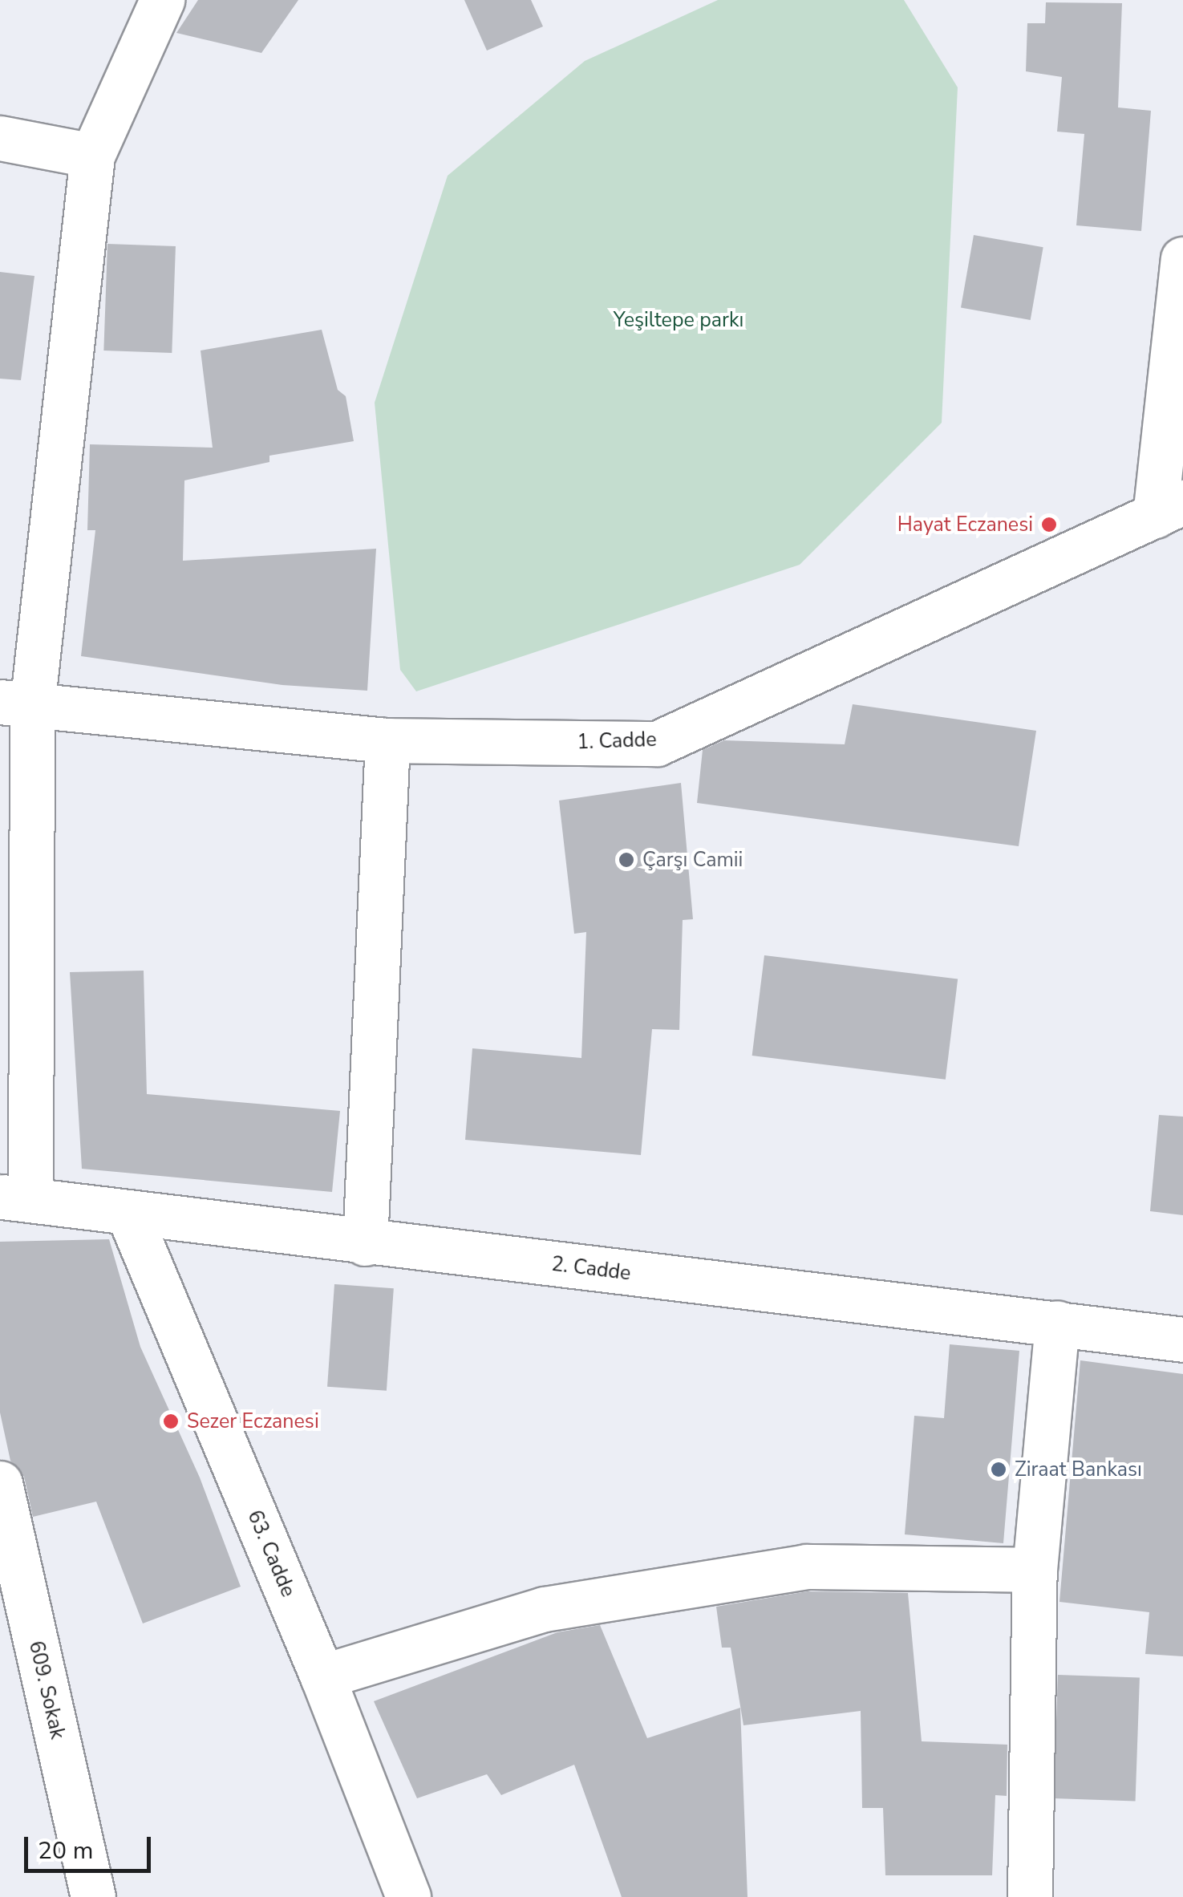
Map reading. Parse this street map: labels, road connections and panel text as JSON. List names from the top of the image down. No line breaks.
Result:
{"streets":{"street":["1. Cadde","2. Cadde","63. Cadde","609. Sokak"]},"crossings":[["2. Cadde","63. Cadde"]],"parks":["Yeşiltepe parkı"],"places":["Hayat Eczanesi","Çarşı Camii","Sezer Eczanesi","Ziraat Bankası"],"scale_bar":"20 m"}
